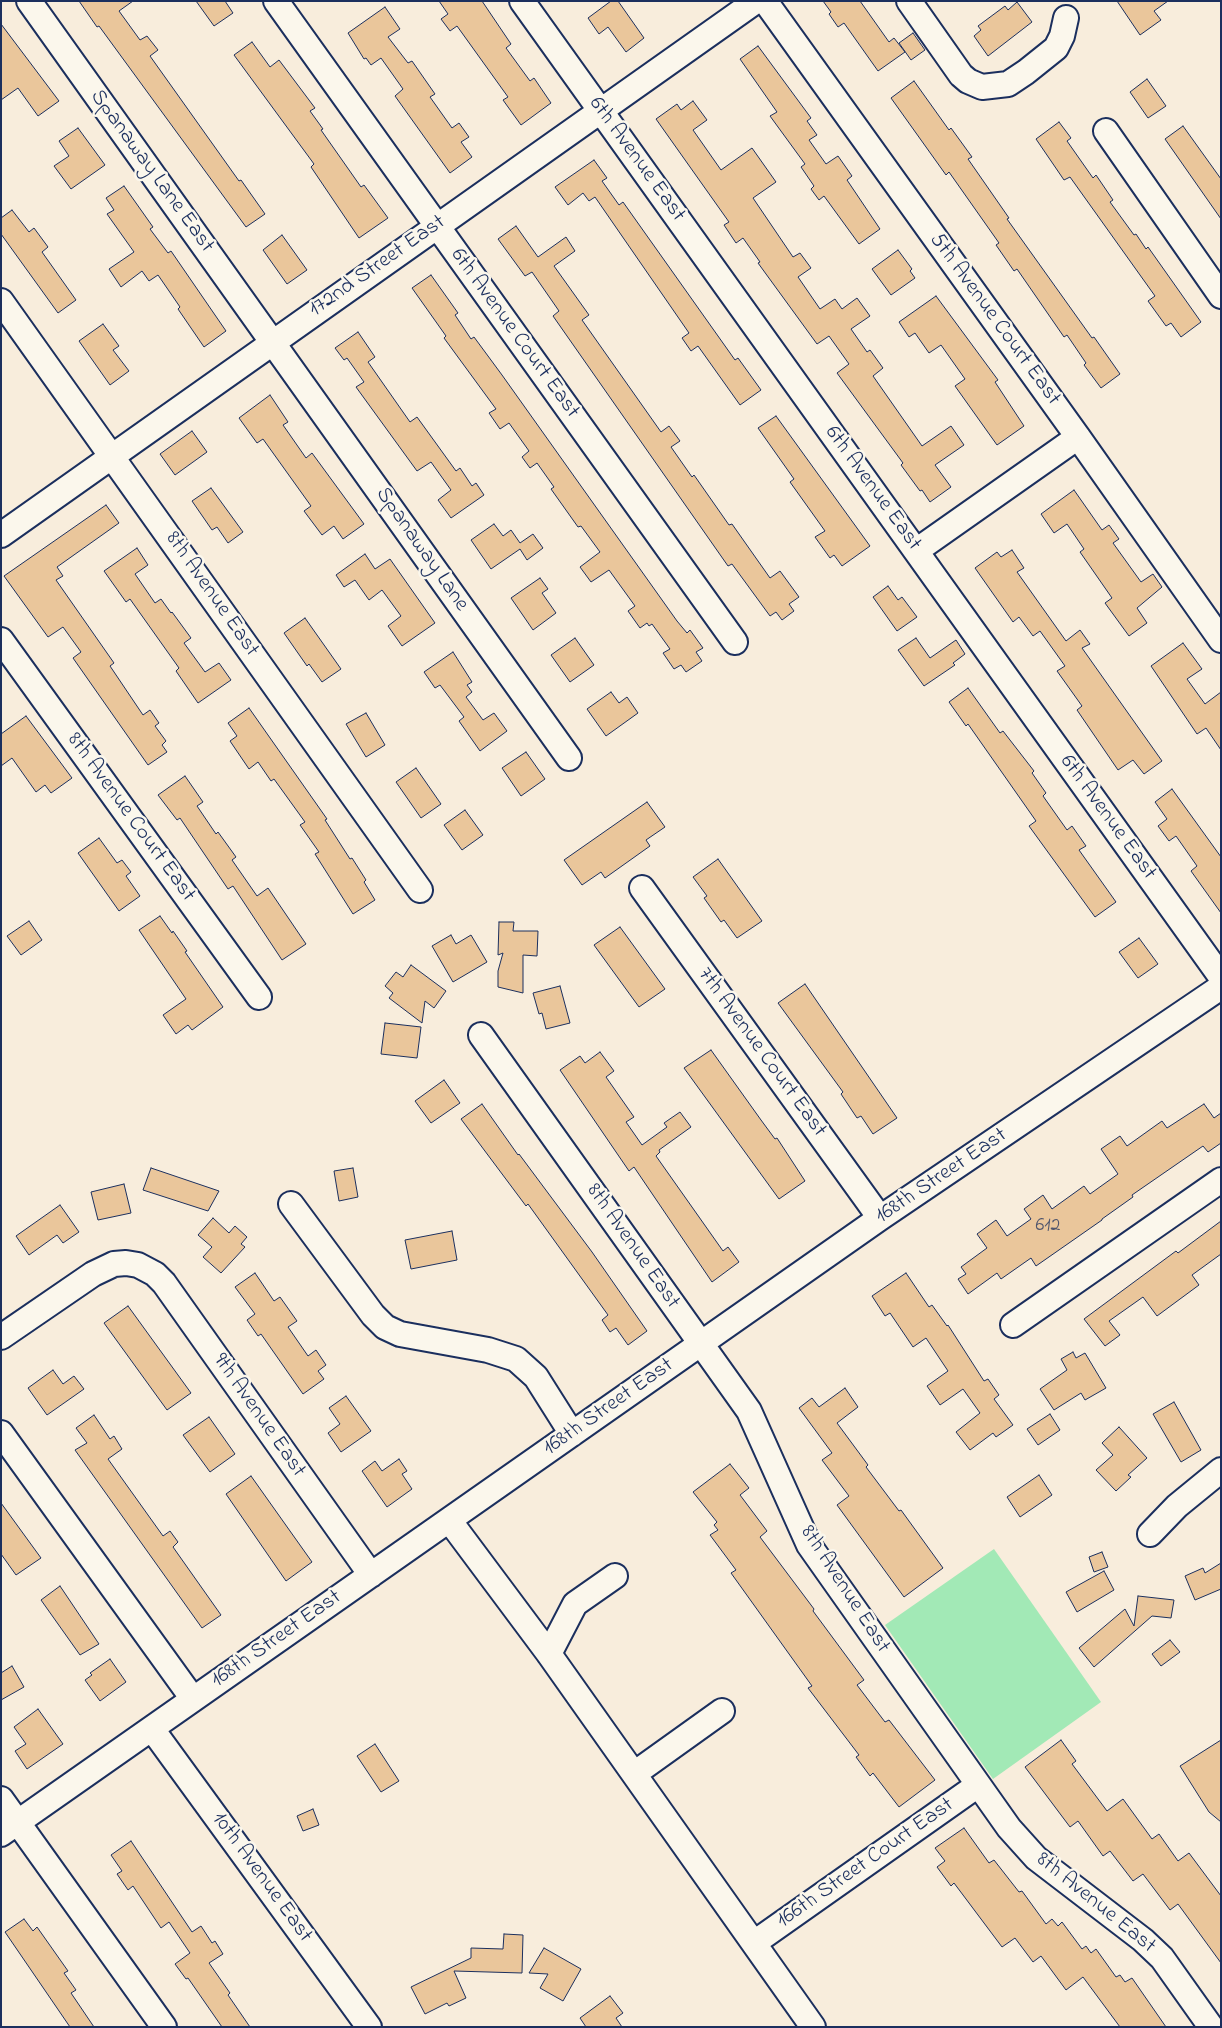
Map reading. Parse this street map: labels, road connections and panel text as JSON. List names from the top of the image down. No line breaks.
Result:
{"streets":{"street":["6th Avenue East","Spanaway Lane East","172nd Street East","5th Avenue Court East","6th Avenue Court East","Spanaway Lane","8th Avenue East","8th Avenue Court East","7th Avenue Court East","168th Street East","9th Avenue East","166th Street Court East","10th Avenue East"]},"crossings":[["6th Avenue East","172nd Street East"],["Spanaway Lane East","172nd Street East"],["Spanaway Lane East","Spanaway Lane"],["172nd Street East","6th Avenue Court East"],["172nd Street East","Spanaway Lane"],["172nd Street East","8th Avenue East"],["8th Avenue East","168th Street East"],["8th Avenue East","166th Street Court East"],["7th Avenue Court East","168th Street East"],["168th Street East","9th Avenue East"],["168th Street East","10th Avenue East"]],"house_numbers":["612"]}
